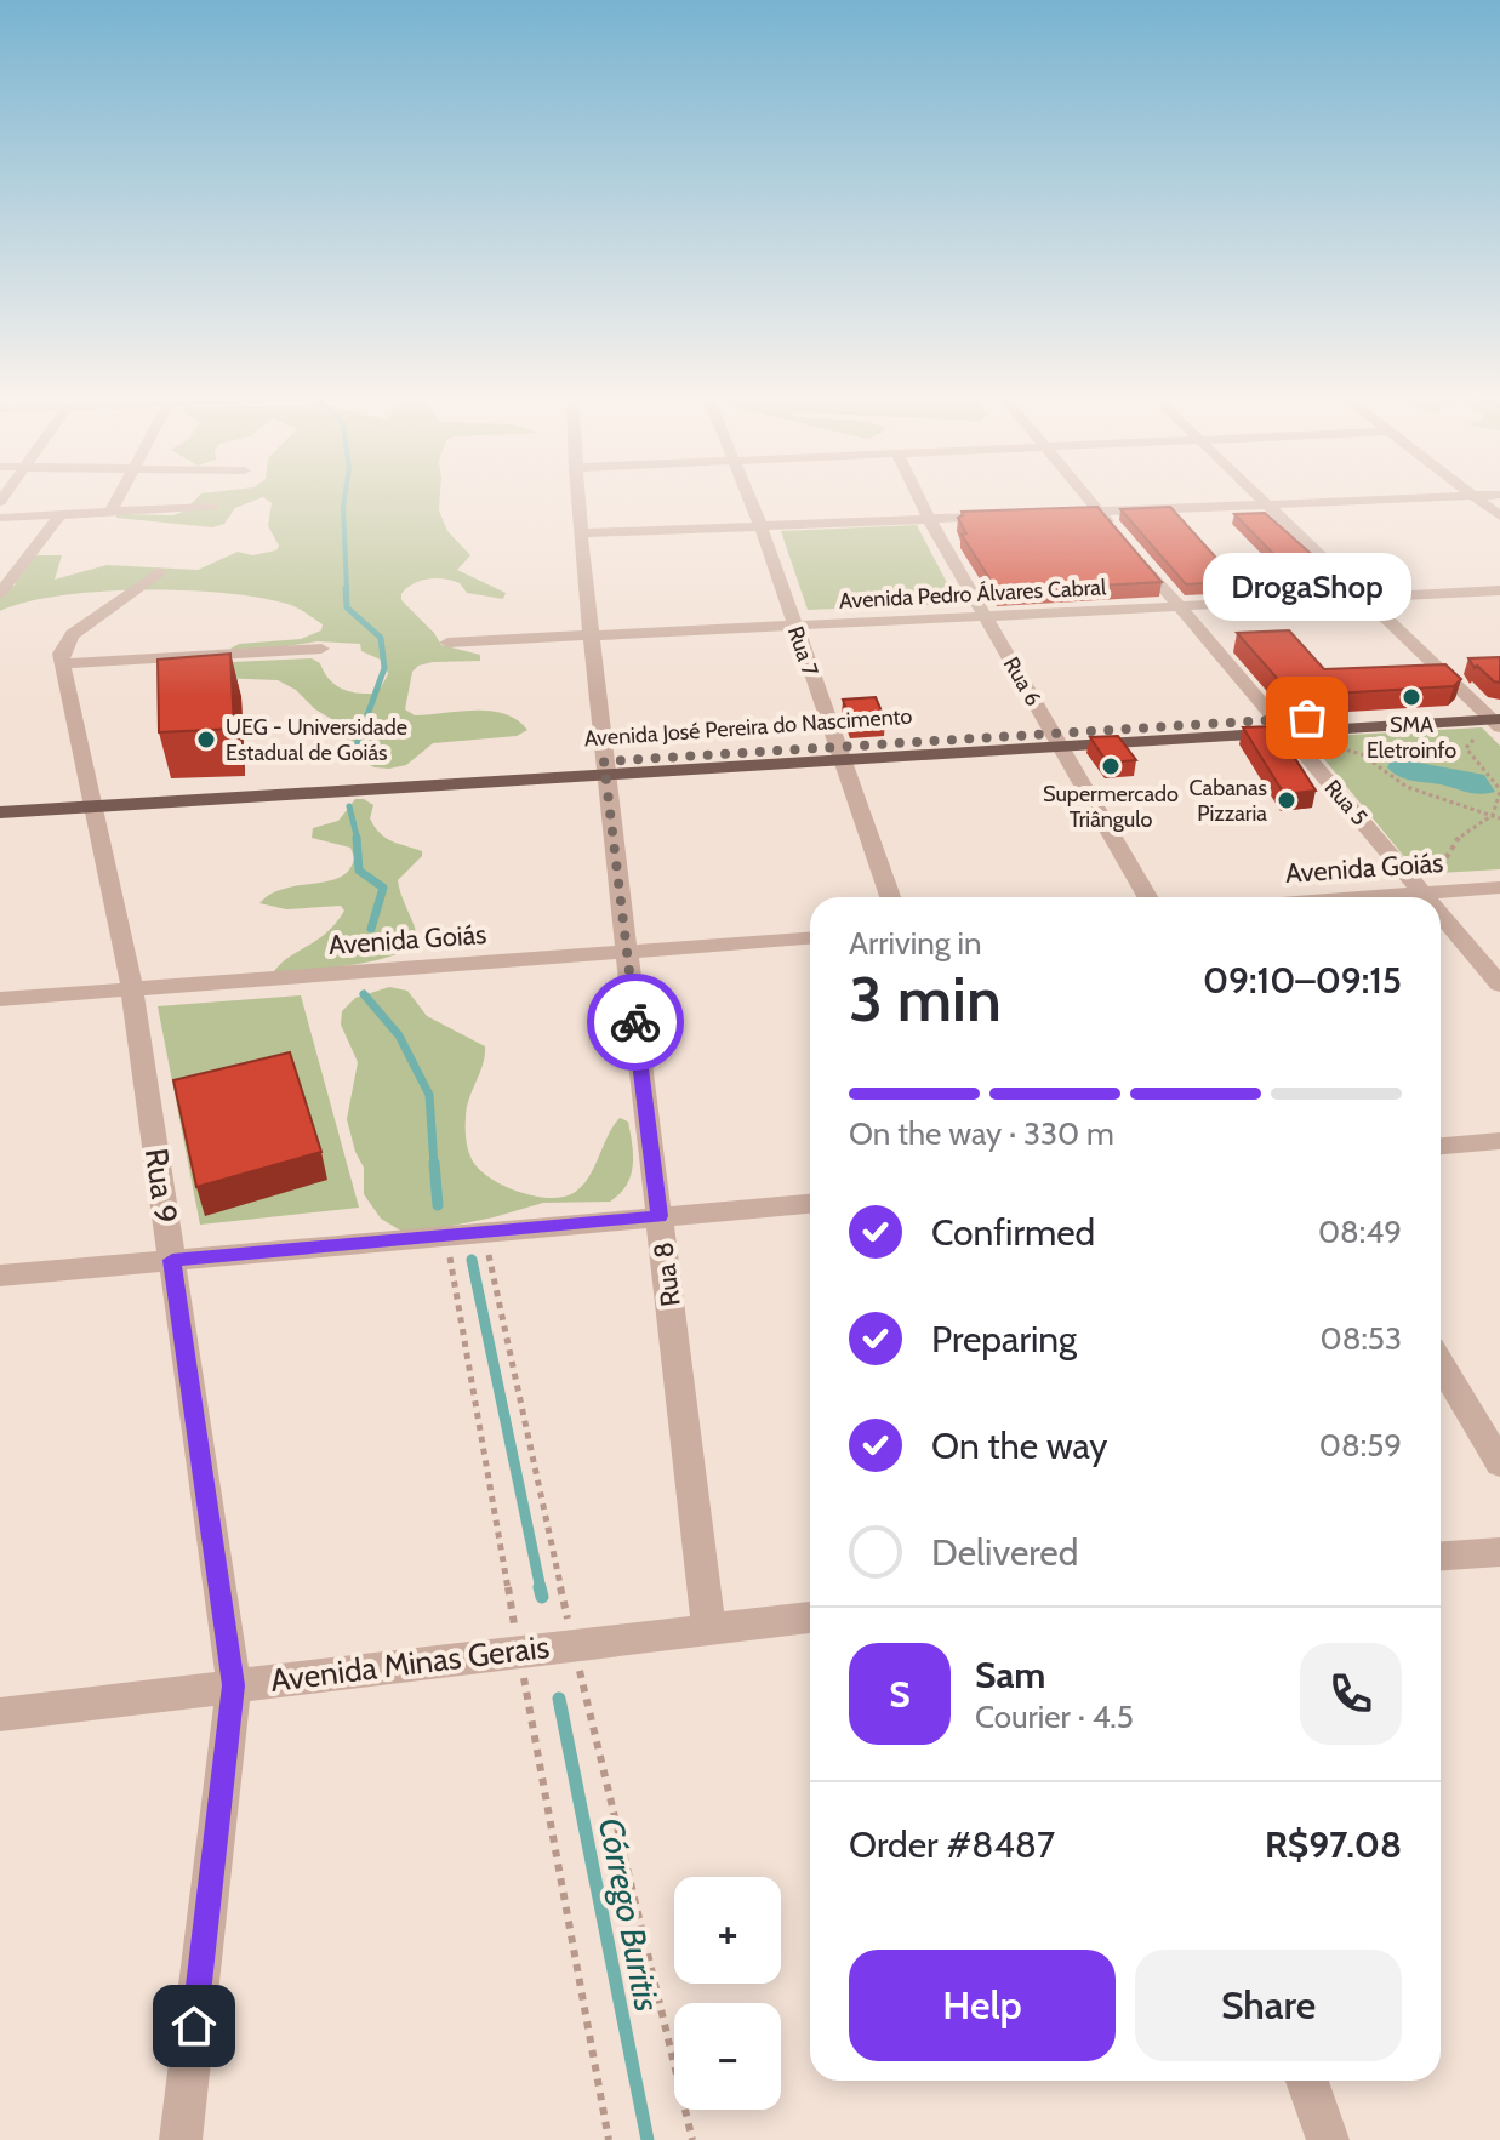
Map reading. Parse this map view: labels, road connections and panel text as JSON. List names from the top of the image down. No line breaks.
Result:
{"streets":{"main road":["Avenida José Pereira do Nascimento"],"street":["Avenida Pedro Álvares Cabral","Rua 7","Rua 6","Rua 5","Avenida Goiás","Rua 9","Rua 8","Avenida Minas Gerais"]},"crossings":[["Avenida Pedro Álvares Cabral","Rua 7"],["Avenida Pedro Álvares Cabral","Rua 6"],["Avenida Pedro Álvares Cabral","Rua 5"],["Avenida Pedro Álvares Cabral","Rua 8"],["Rua 7","Avenida José Pereira do Nascimento"],["Rua 6","Avenida José Pereira do Nascimento"],["Avenida José Pereira do Nascimento","Rua 5"],["Avenida José Pereira do Nascimento","Rua 9"],["Avenida José Pereira do Nascimento","Rua 8"],["Rua 5","Avenida Goiás"],["Avenida Goiás","Rua 9"],["Avenida Goiás","Rua 8"],["Rua 9","Avenida Minas Gerais"],["Rua 8","Avenida Minas Gerais"]],"water":["Córrego Buritis"],"places":["SMA Eletroinfo","DrogaShop","UEG - Universidade Estadual de Goiás","Supermercado Triângulo","Cabanas Pizzaria"],"page":{"bubble":"DrogaShop","heading":["3 min","Arriving in","09:10–09:15"],"panel":["Sam","Courier · 4.5","Order #8487","R$97.08"],"bar":"On the way · 330 m","list":[["Confirmed","08:49"],["Preparing","08:53"],["On the way","08:59"],"Delivered"],"round":"S","map_buttons":["+","−"],"buttons":["Help","Share"]}}
